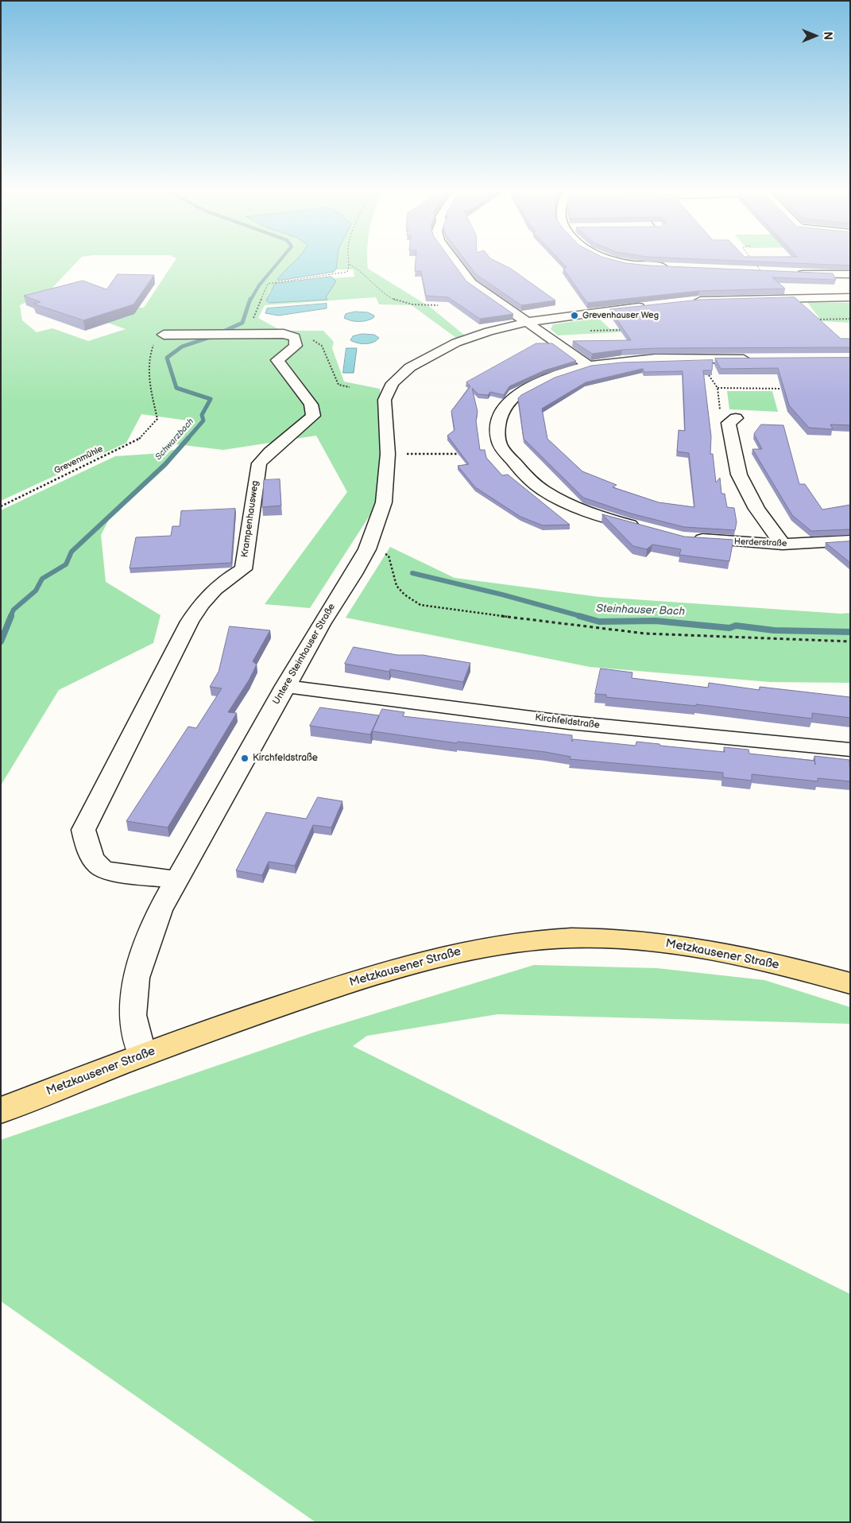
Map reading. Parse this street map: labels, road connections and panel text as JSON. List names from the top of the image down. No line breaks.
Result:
{"streets":{"main road":["Metzkausener Straße"],"street":["Krampenhausweg","Herderstraße","Untere Steinhauser Straße","Kirchfeldstraße"],"path":["Grevenmühle"]},"crossings":[["Grevenmühle","Krampenhausweg"],["Krampenhausweg","Untere Steinhauser Straße"],["Untere Steinhauser Straße","Kirchfeldstraße"],["Untere Steinhauser Straße","Metzkausener Straße"]],"water":["Schwarzbach","Steinhauser Bach"],"places":["Grevenhauser Weg","Kirchfeldstraße"],"north":"right"}
